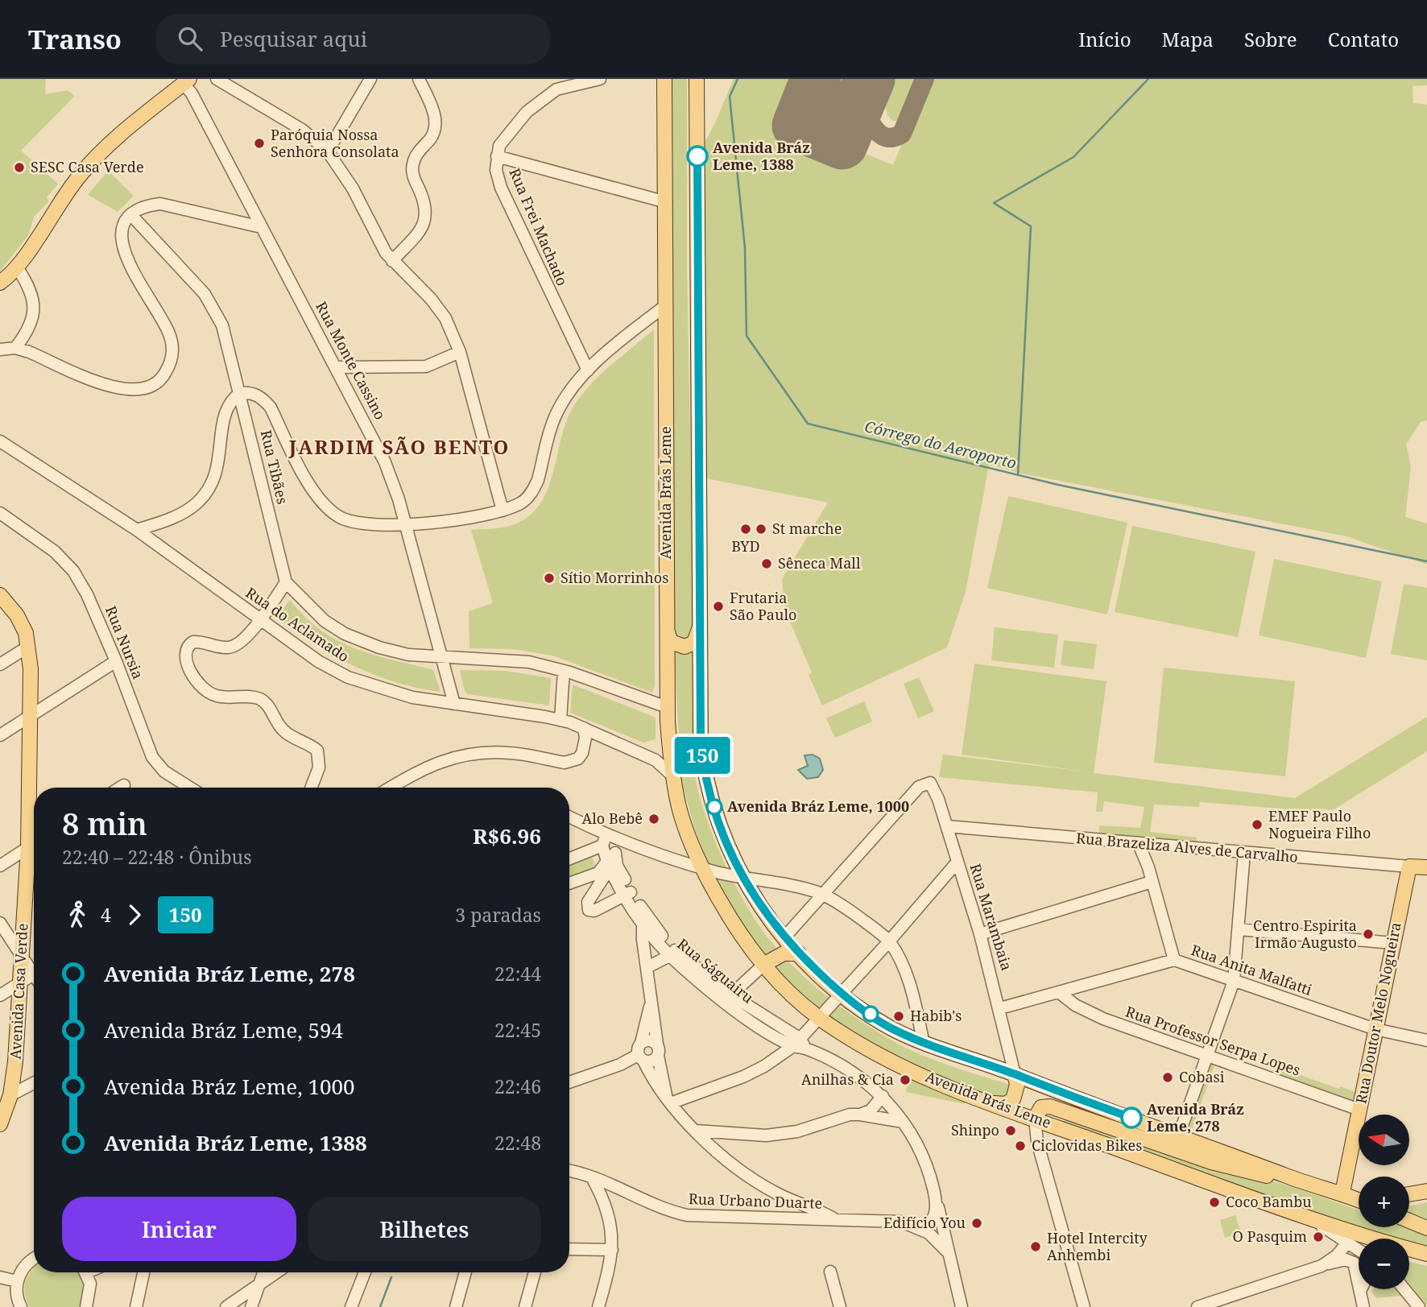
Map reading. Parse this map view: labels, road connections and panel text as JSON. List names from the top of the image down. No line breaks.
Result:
{"streets":{"main road":["Avenida Brás Leme","Rua Brazeliza Alves de Carvalho","Avenida Casa Verde","Rua Doutor Melo Nogueira"],"street":["Rua Frei Machado","Rua Monte Cassino","Rua Tibães","Rua do Aclamado","Rua Nursia","Rua Marambaia","Rua Anita Malfatti","Rua Ságuairu","Rua Professor Serpa Lopes","Rua Urbano Duarte"]},"crossings":[["Rua Monte Cassino","Rua do Aclamado"],["Avenida Brás Leme","Rua do Aclamado"],["Rua Brazeliza Alves de Carvalho","Rua Marambaia"],["Rua Brazeliza Alves de Carvalho","Rua Doutor Melo Nogueira"],["Rua Marambaia","Rua Anita Malfatti"],["Rua Anita Malfatti","Rua Doutor Melo Nogueira"],["Rua Anita Malfatti","Rua Professor Serpa Lopes"],["Rua Ságuairu","Rua Urbano Duarte"],["Rua Doutor Melo Nogueira","Rua Professor Serpa Lopes"]],"districts":["JARDIM SÃO BENTO"],"water":["Córrego do Aeroporto"],"places":["Paróquia Nossa Senhora Consolata","Avenida Bráz Leme, 1388","SESC Casa Verde","BYD","St marche","Sêneca Mall","Sítio Morrinhos","Frutaria São Paulo","Avenida Bráz Leme, 1000","Alo Bebê","EMEF Paulo Nogueira Filho","Centro Espirita Irmão Augusto","Habib's","Cobasi","Anilhas & Cia","Avenida Bráz Leme, 278","Shinpo","Ciclovidas Bikes","Coco Bambu","Edifício You","O Pasquim","Hotel Intercity Anhembi"],"lines":["bus line 150"],"north":"left","page":{"header":"Transo","search":"Pesquisar aqui","nav":["Início","Mapa","Sobre","Contato"],"on_map":"150","heading":["8 min","22:40 – 22:48 · Ônibus","R$6.96"],"legs":["4","150","3 paradas"],"list":[{"name":"Avenida Bráz Leme, 278","value":"22:44"},{"name":"Avenida Bráz Leme, 594","value":"22:45"},{"name":"Avenida Bráz Leme, 1000","value":"22:46"},{"name":"Avenida Bráz Leme, 1388","value":"22:48"}],"map_buttons":["+","−"],"buttons":["Iniciar","Bilhetes"]}}
